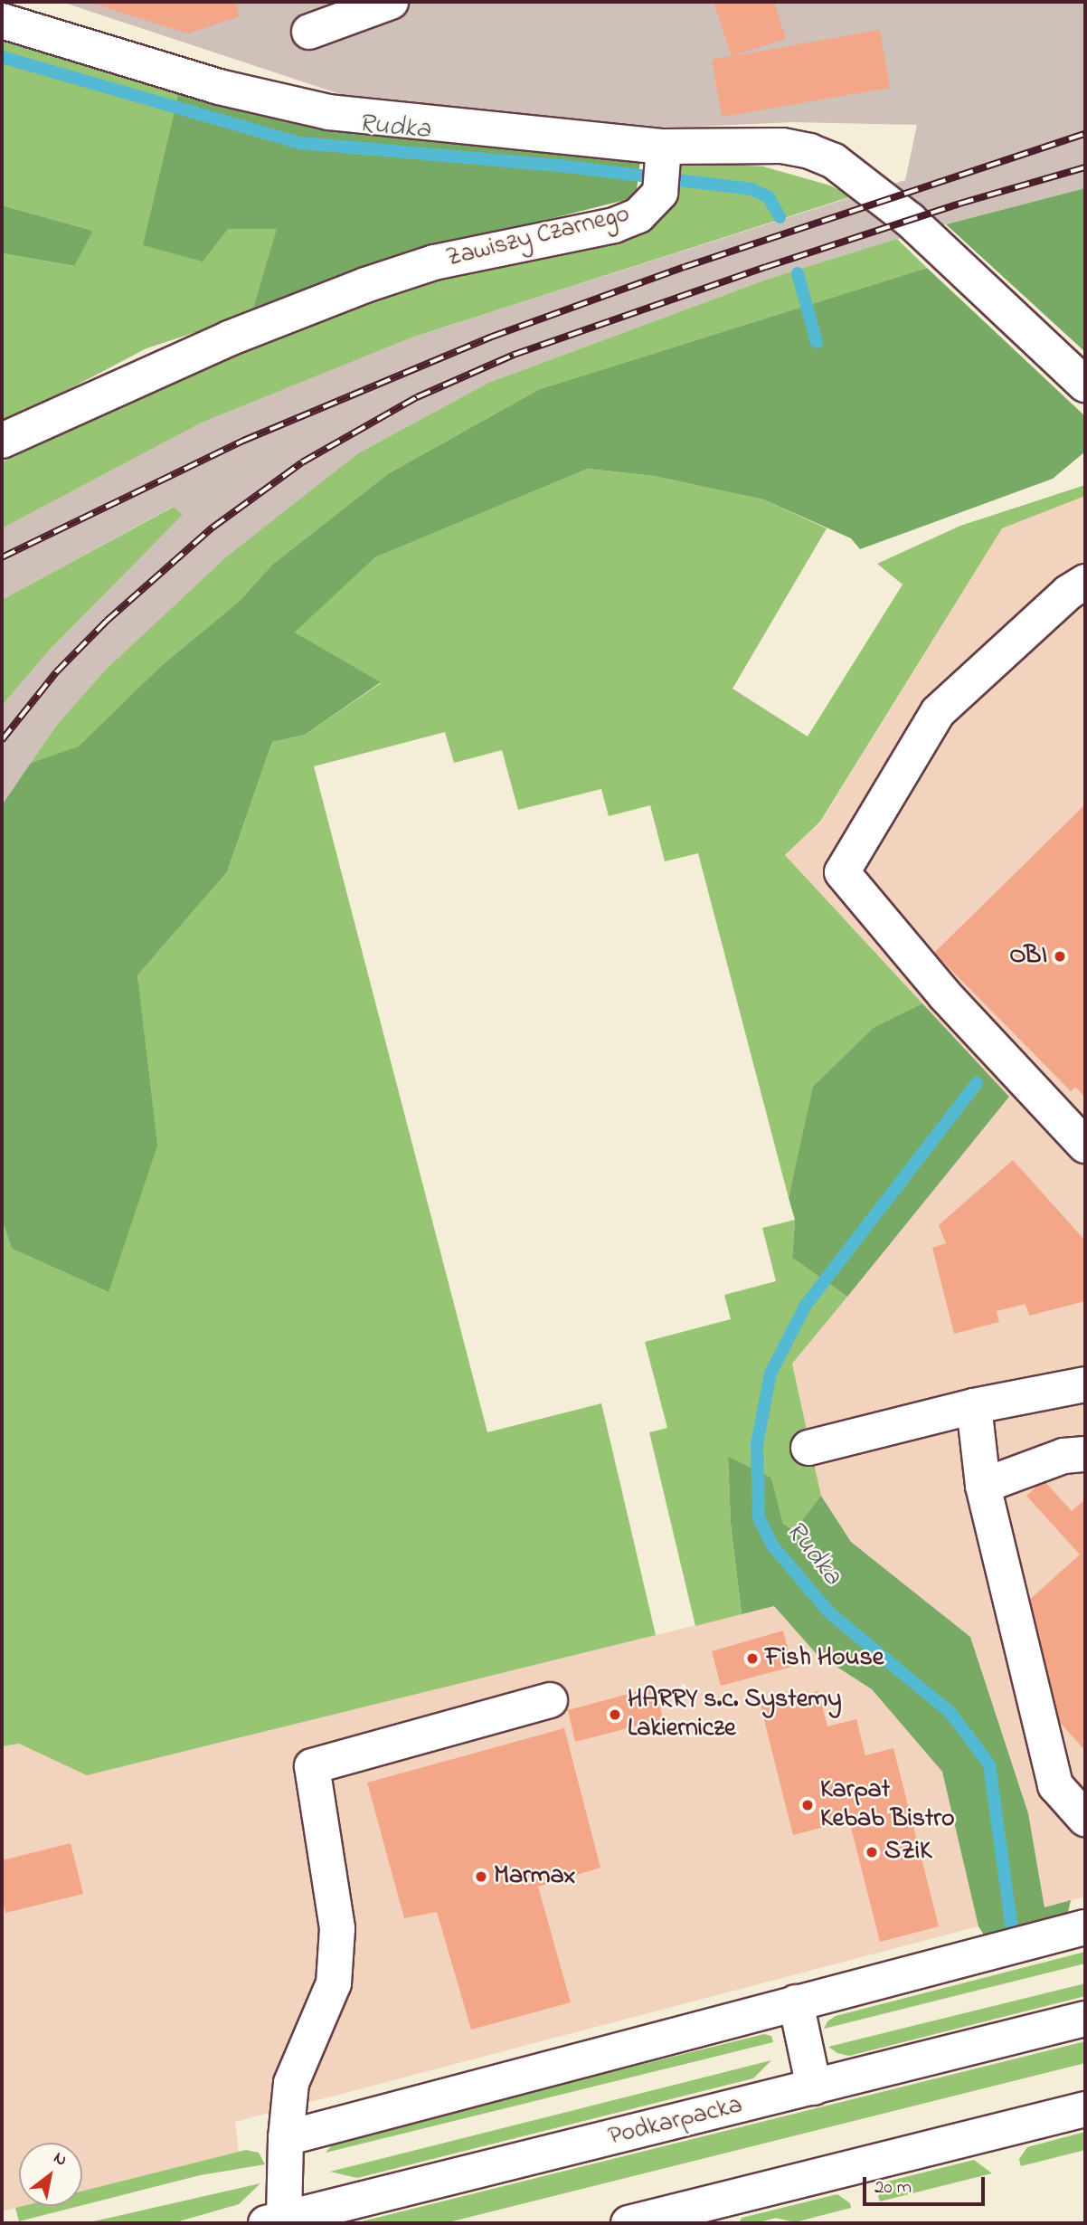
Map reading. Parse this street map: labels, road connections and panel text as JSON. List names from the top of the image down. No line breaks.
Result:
{"streets":{"street":["Zawiszy Czarnego","Podkarpacka"]},"water":["Rudka"],"places":["OBI","Fish House","HARRY s.c. Systemy Lakiernicze","Karpat Kebab Bistro","SZiK","Marmax"],"scale_bar":"20 m","north":"top right"}
